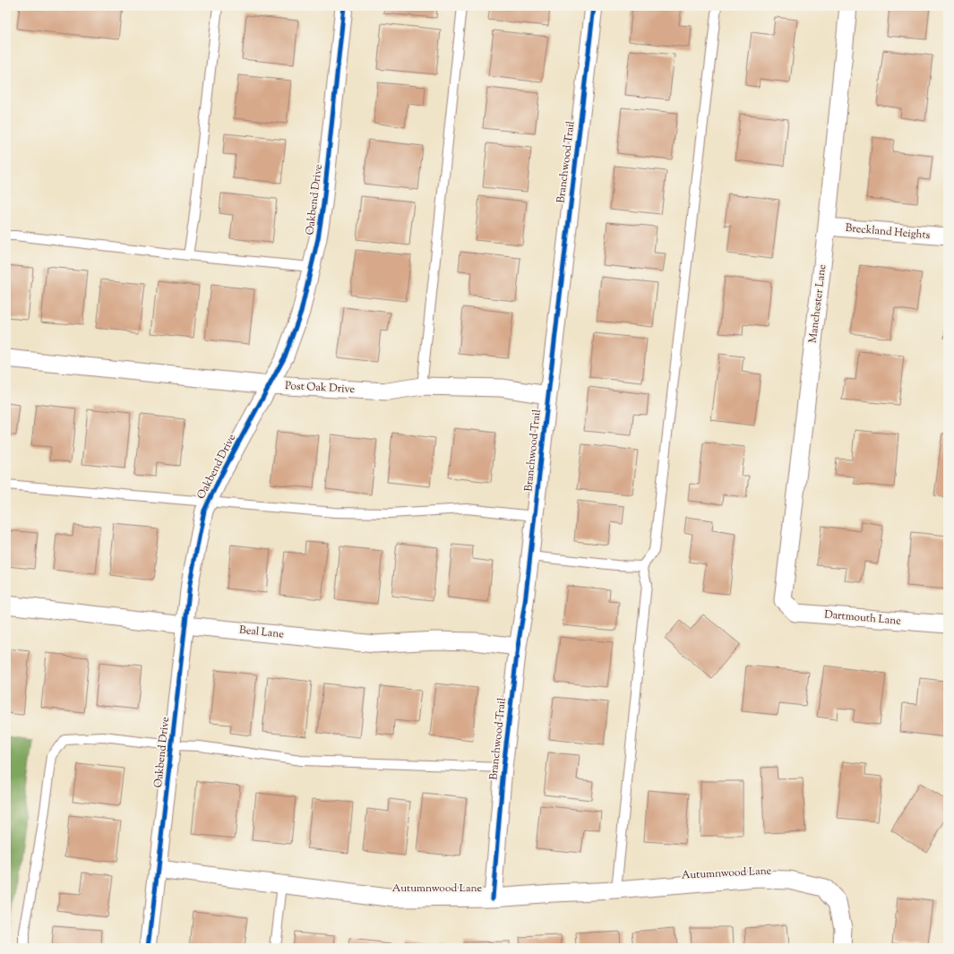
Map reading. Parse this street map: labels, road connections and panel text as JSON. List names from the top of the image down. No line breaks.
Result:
{"streets":{"street":["Branchwood Trail","Oakbend Drive","Breckland Heights","Manchester Lane","Post Oak Drive","Dartmouth Lane","Beal Lane","Autumnwood Lane"]},"crossings":[["Branchwood Trail","Post Oak Drive"],["Branchwood Trail","Beal Lane"],["Branchwood Trail","Autumnwood Lane"],["Oakbend Drive","Post Oak Drive"],["Oakbend Drive","Beal Lane"],["Oakbend Drive","Autumnwood Lane"],["Breckland Heights","Manchester Lane"],["Manchester Lane","Dartmouth Lane"]]}
